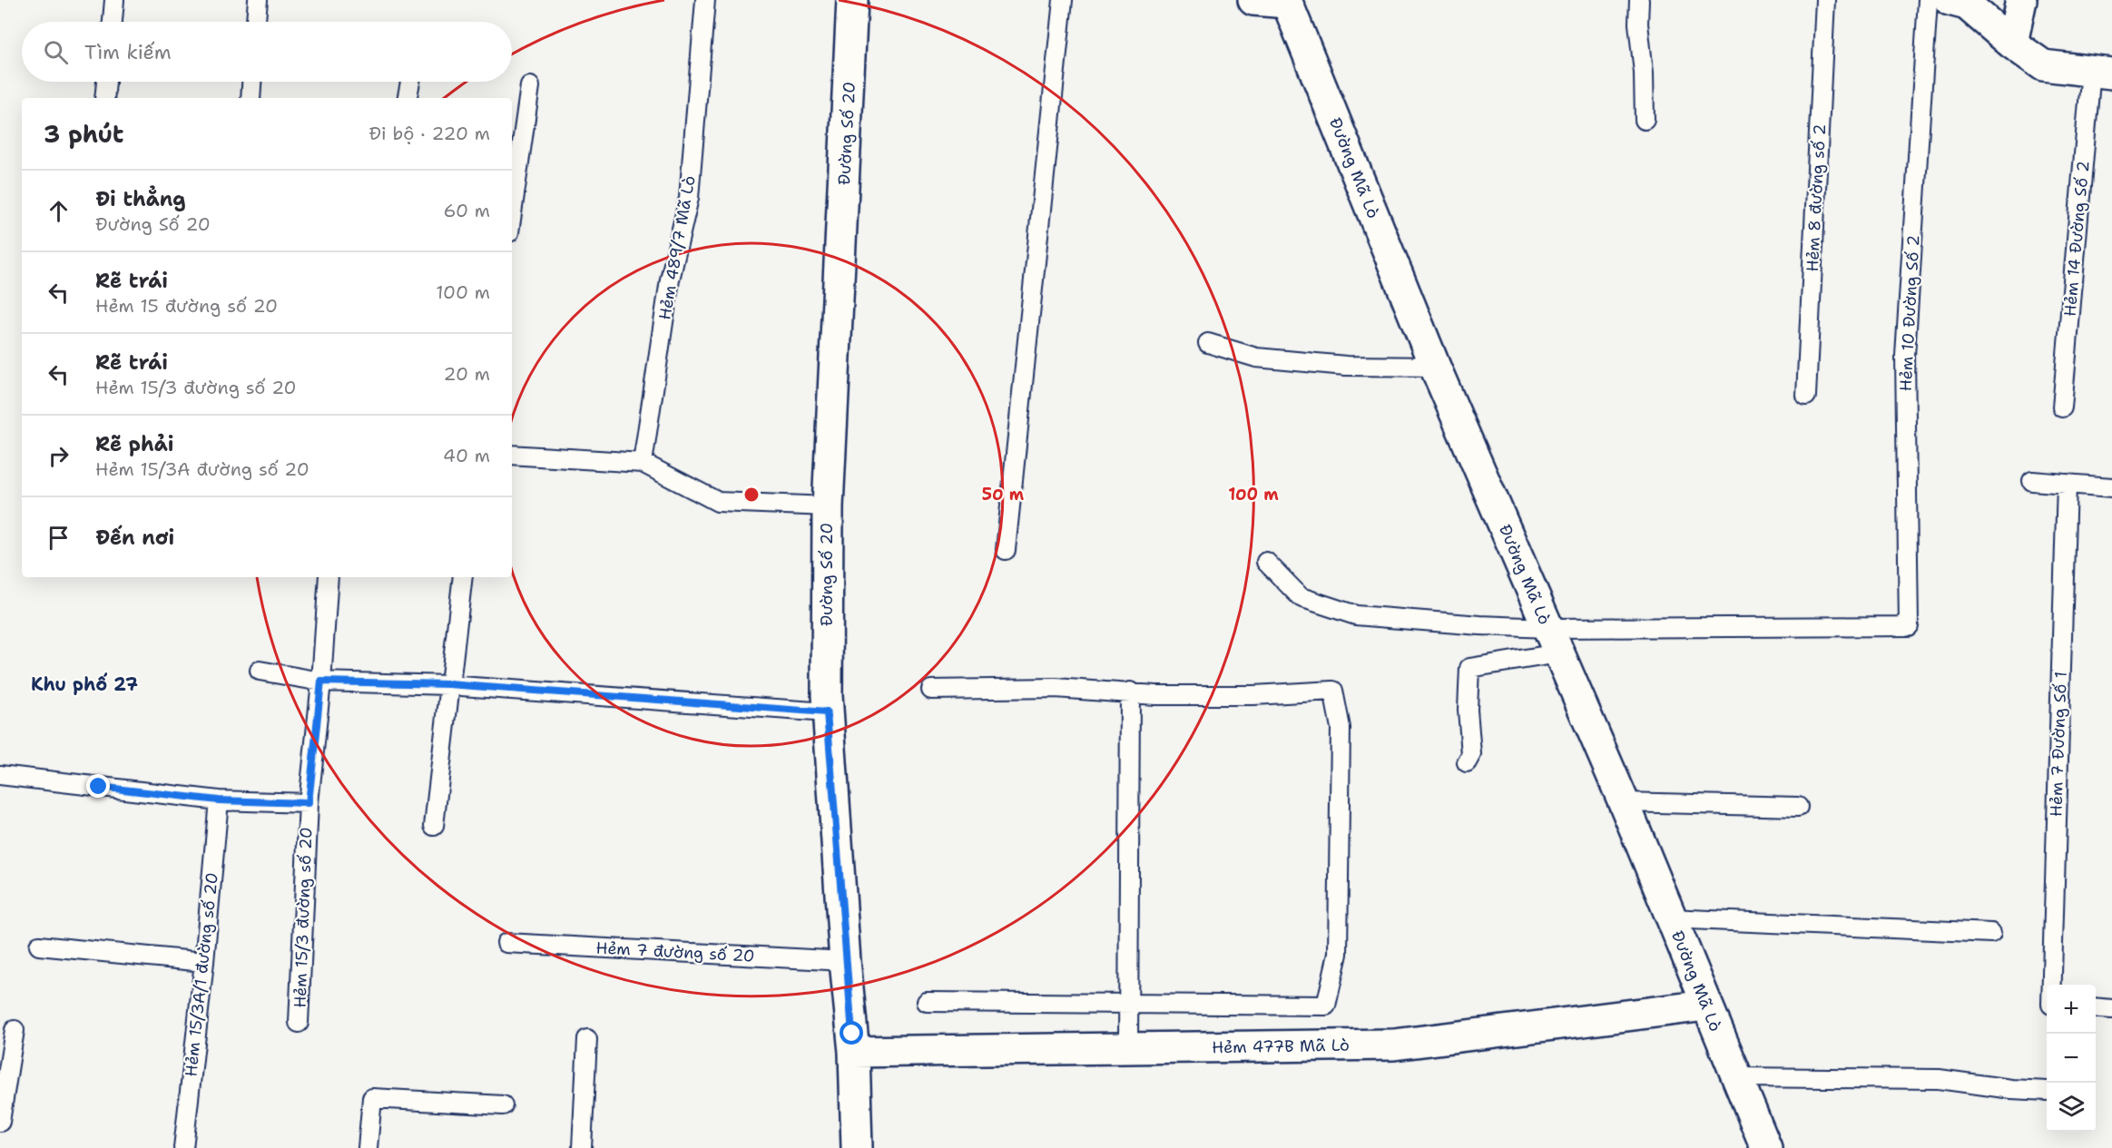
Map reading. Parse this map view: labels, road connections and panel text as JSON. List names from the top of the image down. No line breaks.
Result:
{"streets":{"street":["Đường Số 20","Đường Mã Lò","Hẻm 477B Mã Lò"],"lane":["Hẻm 8 đường số 2","Hẻm 14 Đường Số 2","Hẻm 489/7 Mã Lò","Hẻm 10 Đường Số 2","Hẻm 7 Đường Số 1","Hẻm 15/3 đường số 20","Hẻm 7 đường số 20","Hẻm 15/3A/1 đường số 20"]},"crossings":[["Đường Số 20","Hẻm 7 đường số 20"],["Đường Số 20","Hẻm 477B Mã Lò"],["Đường Mã Lò","Hẻm 10 Đường Số 2"],["Đường Mã Lò","Hẻm 477B Mã Lò"]],"districts":["Khu phố 27"],"page":{"search":"Tìm kiếm","heading":["3 phút","Đi bộ · 220 m"],"list":[["Đi thẳng","Đường Số 20","60 m"],["Rẽ trái","Hẻm 15 đường số 20","100 m"],["Rẽ trái","Hẻm 15/3 đường số 20","20 m"],["Rẽ phải","Hẻm 15/3A đường số 20","40 m"],"Đến nơi"],"map_buttons":["+","−"]},"rings":["50 m","100 m"]}
